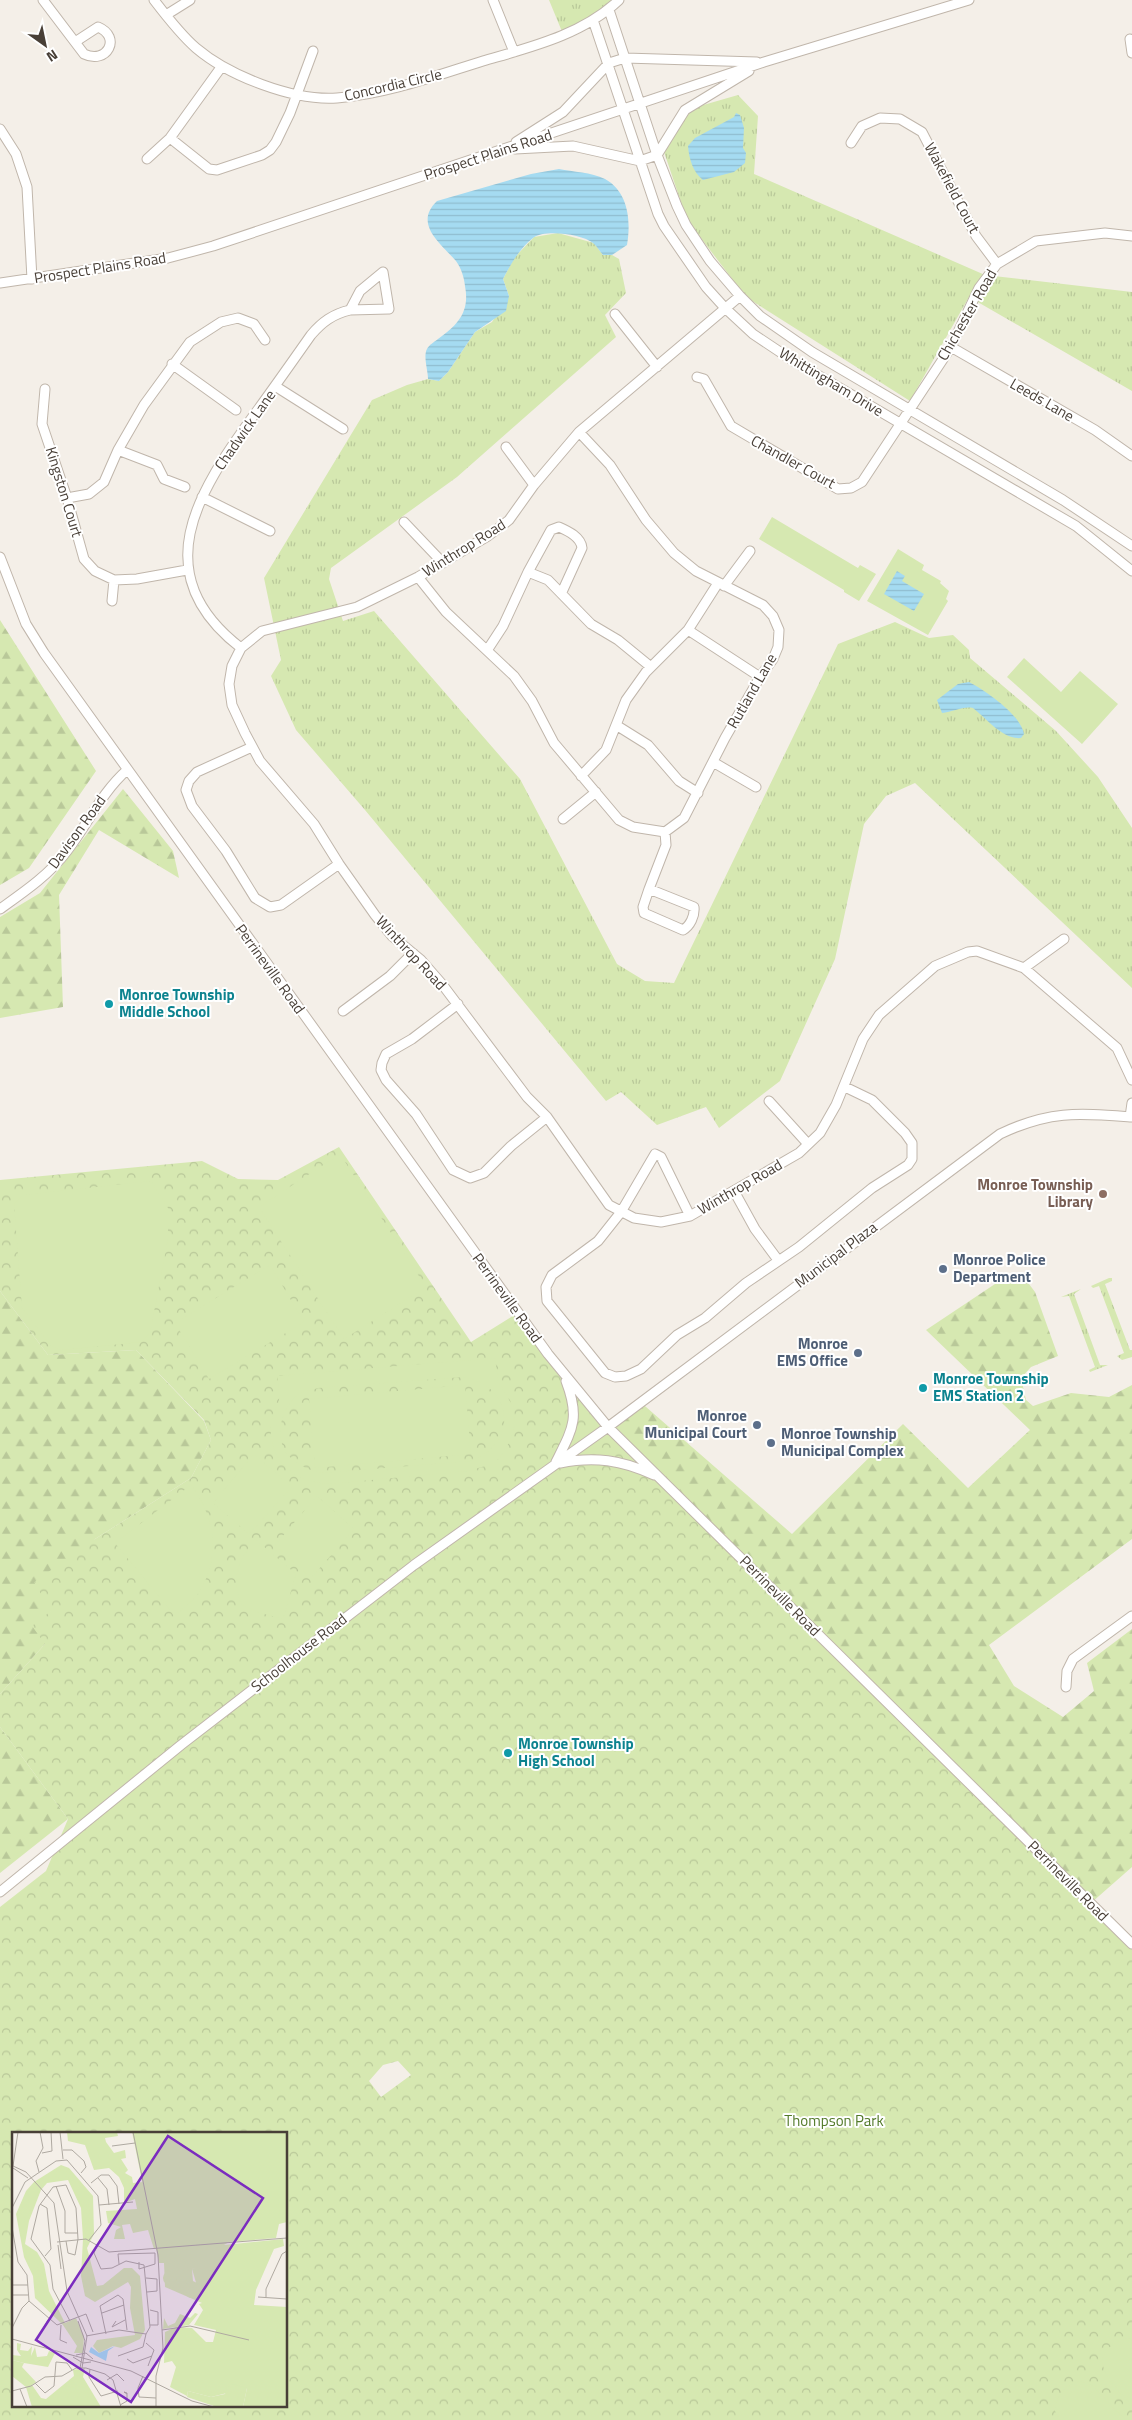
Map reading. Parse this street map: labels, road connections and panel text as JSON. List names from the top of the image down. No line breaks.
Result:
{"streets":{"street":["Concordia Circle","Prospect Plains Road","Wakefield Court","Chichester Road","Whittingham Drive","Leeds Lane","Chadwick Lane","Chandler Court","Kingston Court","Winthrop Road","Rutland Lane","Davison Road","Perrineville Road","Municipal Plaza","Schoolhouse Road"]},"crossings":[["Concordia Circle","Whittingham Drive"],["Prospect Plains Road","Whittingham Drive"],["Wakefield Court","Chichester Road"],["Chichester Road","Whittingham Drive"],["Chichester Road","Leeds Lane"],["Chichester Road","Chandler Court"],["Whittingham Drive","Chandler Court"],["Whittingham Drive","Winthrop Road"],["Chadwick Lane","Winthrop Road"],["Winthrop Road","Rutland Lane"],["Davison Road","Perrineville Road"],["Perrineville Road","Municipal Plaza"],["Perrineville Road","Schoolhouse Road"],["Municipal Plaza","Schoolhouse Road"]],"parks":["Thompson Park"],"places":["Monroe Township Middle School","Monroe Township Library","Monroe Police Department","Monroe EMS Office","Monroe Township EMS Station 2","Monroe Municipal Court","Monroe Township Municipal Complex","Monroe Township High School"],"north":"bottom right"}
